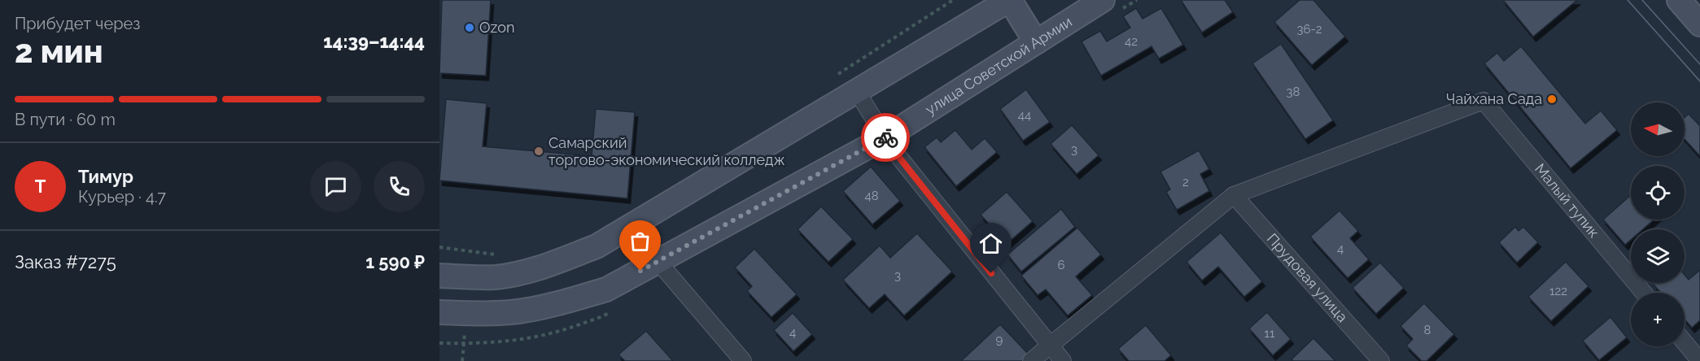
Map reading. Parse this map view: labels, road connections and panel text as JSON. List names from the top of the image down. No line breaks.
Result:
{"streets":{"main road":["улица Советской Армии"],"street":["Малый тупик","Прудовая улица"]},"crossings":[["Малый тупик","Прудовая улица"]],"places":["Ozon","Чайхана Сада","Самарский торгово-экономический колледж"],"house_numbers":["36-2","42","38","44","3","2","48","4","6","3","122","8","4","11","9"],"north":"left","page":{"heading":["2 мин","Прибудет через","14:39–14:44"],"panel":["Тимур","Курьер · 4.7","Заказ #7275","1 590 ₽"],"bar":"В пути · 60 m","map_buttons":"+","round":"Т"}}
